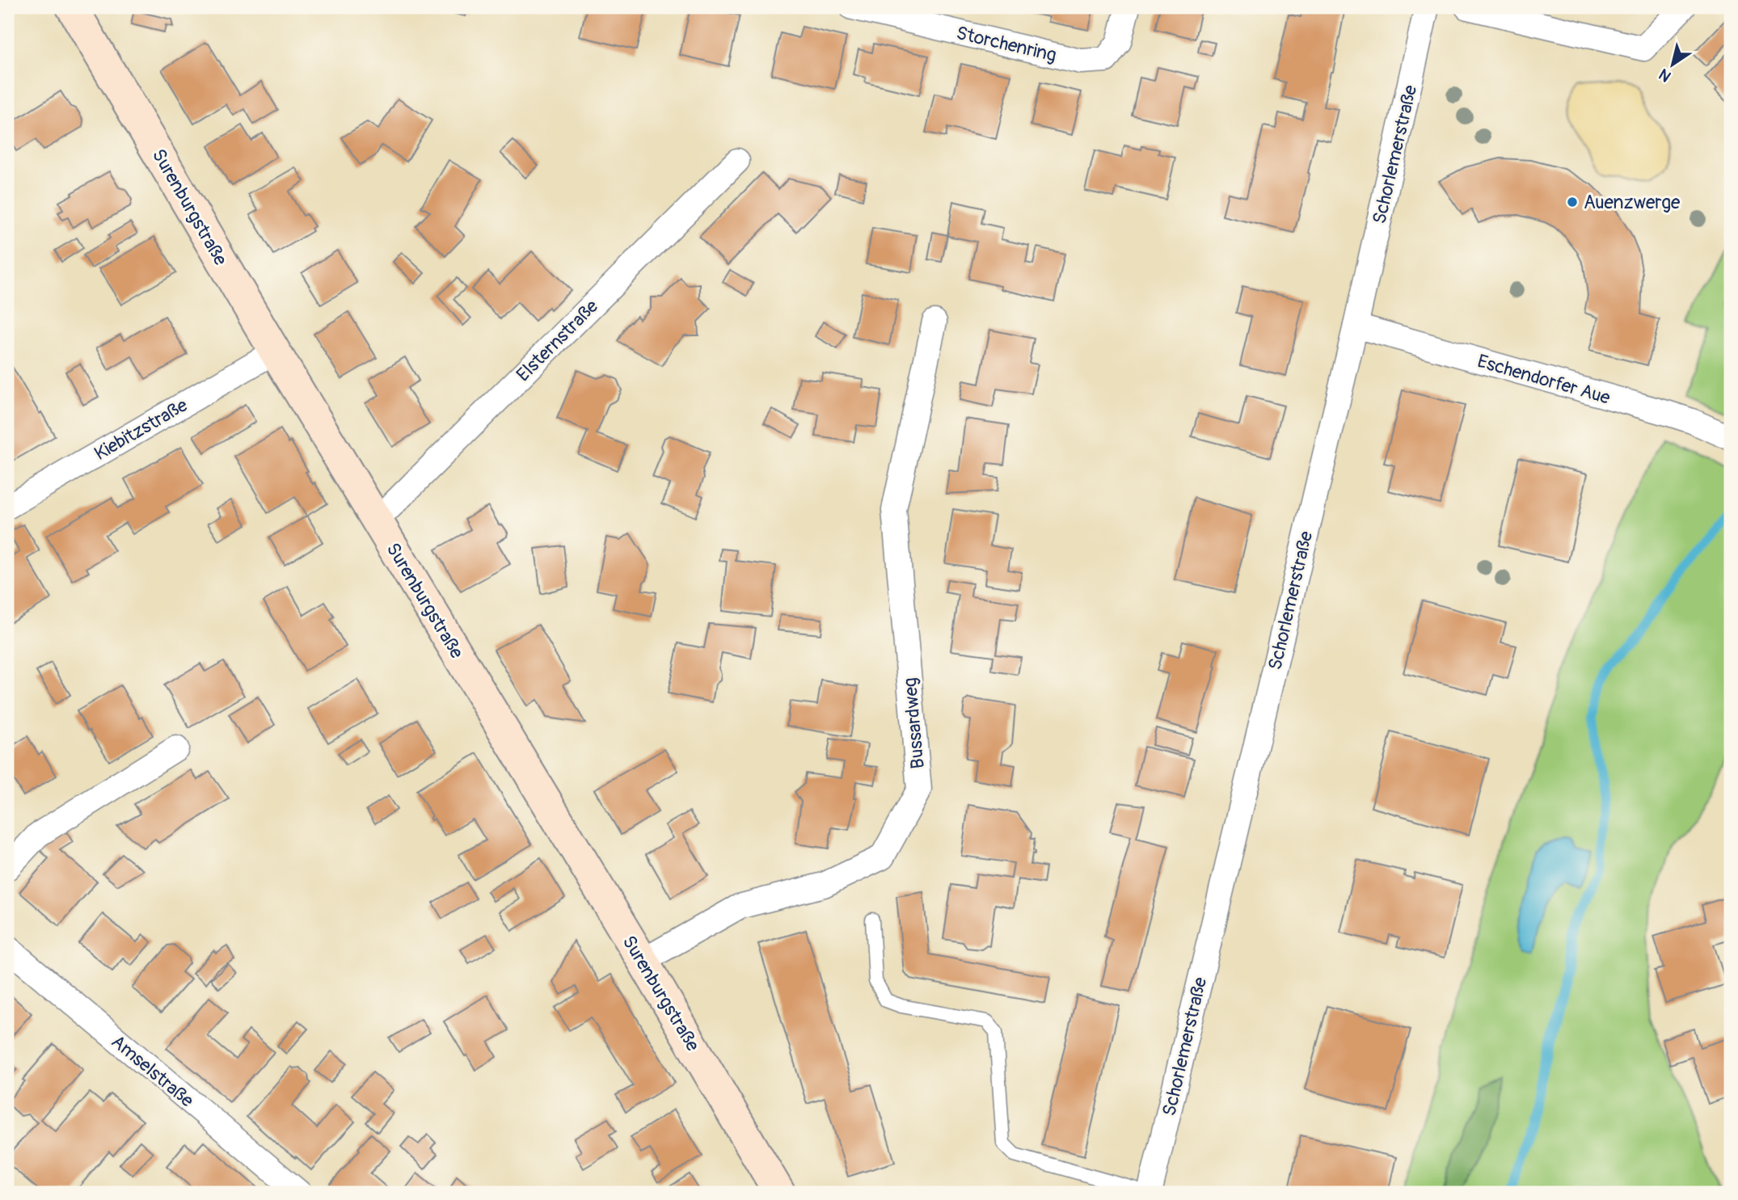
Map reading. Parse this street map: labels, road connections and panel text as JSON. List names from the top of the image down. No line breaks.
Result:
{"streets":{"street":["Storchenring","Schorlemerstraße","Surenburgstraße","Elsternstraße","Eschendorfer Aue","Kiebitzstraße","Bussardweg","Amselstraße"]},"crossings":[["Schorlemerstraße","Eschendorfer Aue"],["Surenburgstraße","Elsternstraße"],["Surenburgstraße","Kiebitzstraße"],["Surenburgstraße","Bussardweg"]],"places":["Auenzwerge"],"north":"bottom left"}
